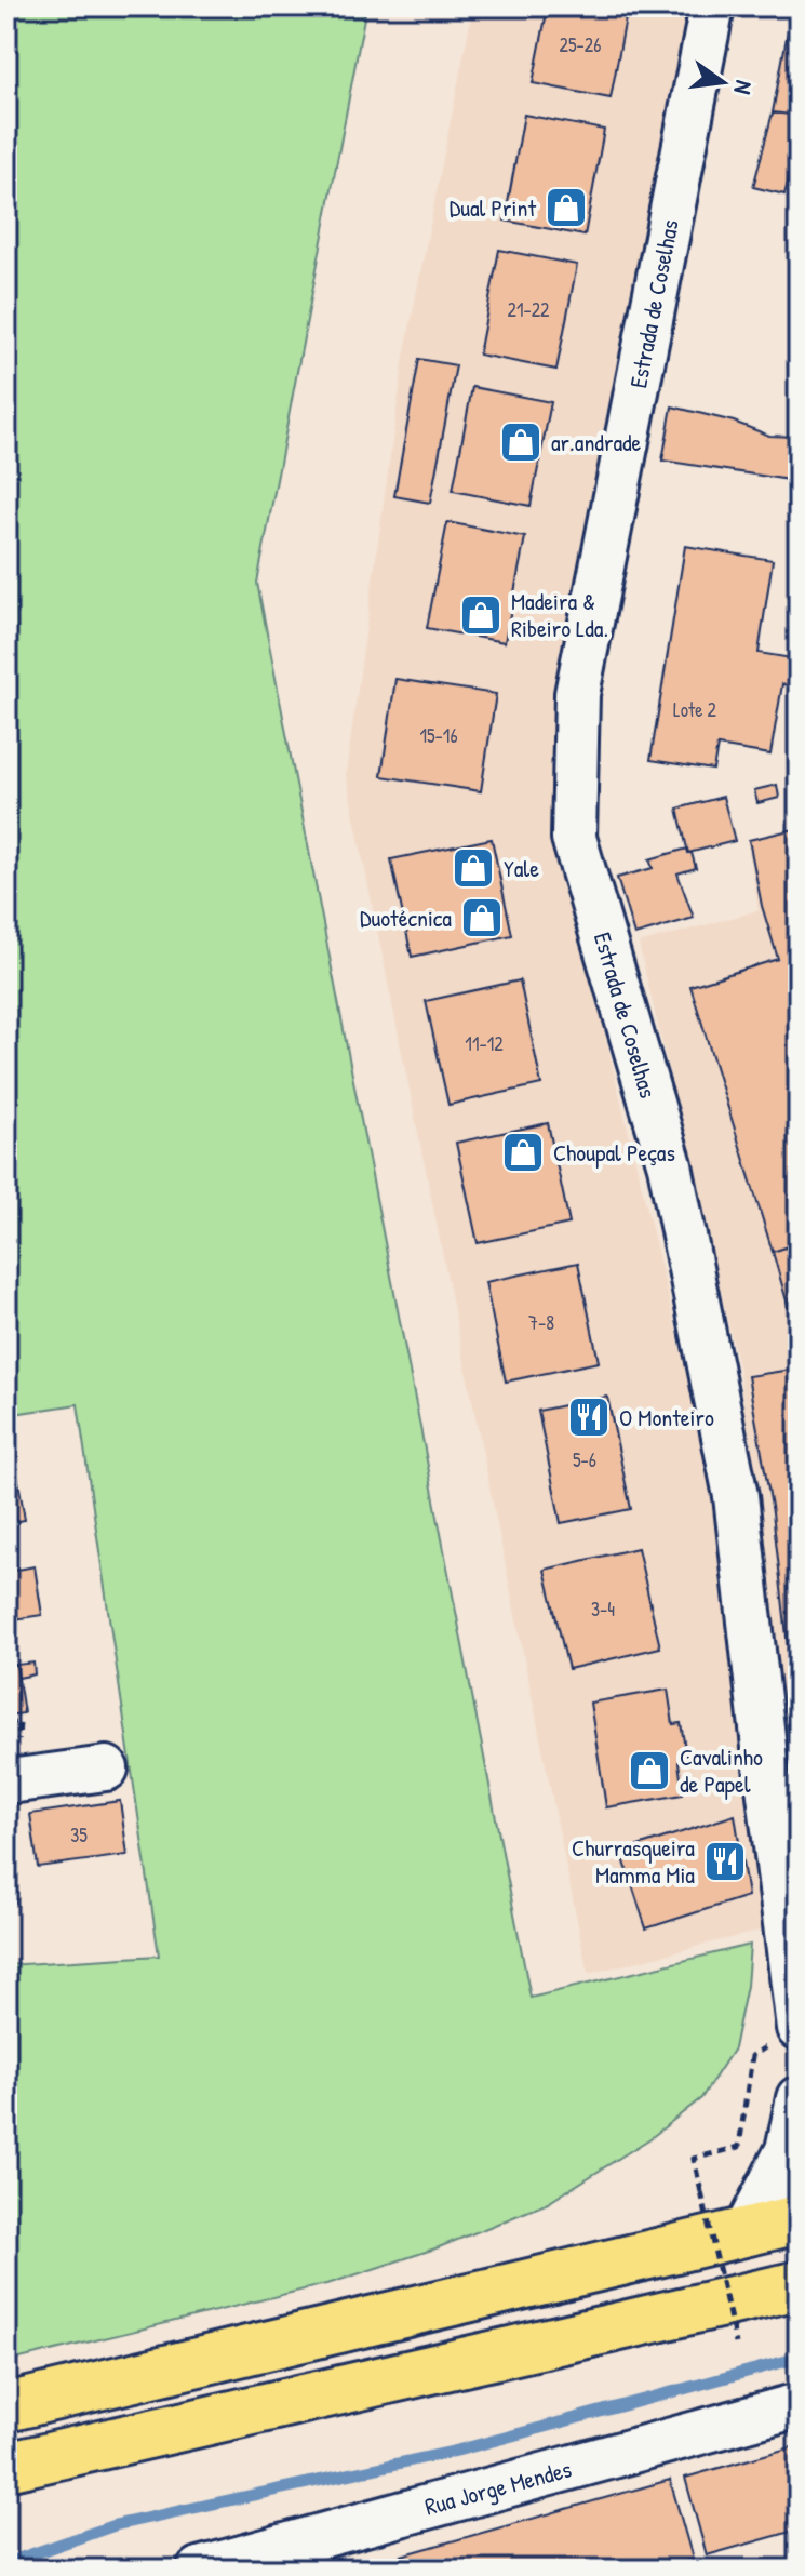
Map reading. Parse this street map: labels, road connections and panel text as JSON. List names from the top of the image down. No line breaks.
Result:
{"streets":{"street":["Estrada de Coselhas","Rua Jorge Mendes"]},"places":{"shop":["Dual Print","ar.andrade","Madeira & Ribeiro Lda.","Yale","Duotécnica","Choupal Peças","Cavalinho de Papel"],"restaurant":["O Monteiro","Churrasqueira Mamma Mia"]},"house_numbers":["25-26","21-22","Lote 2","15-16","11-12","7-8","5-6","3-4","35"],"north":"right"}
